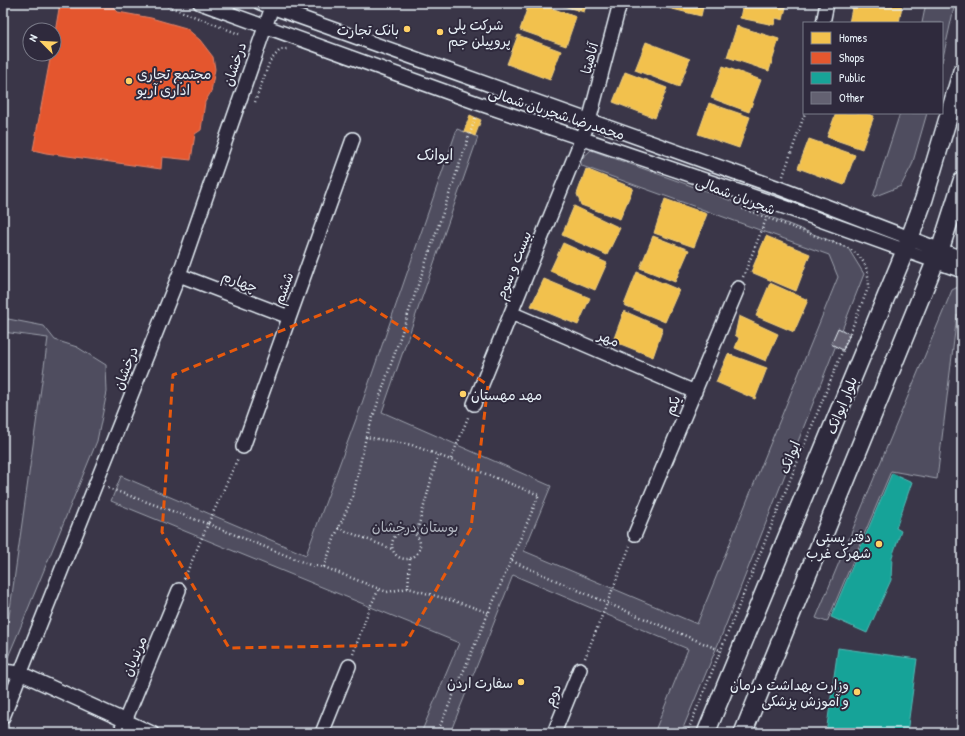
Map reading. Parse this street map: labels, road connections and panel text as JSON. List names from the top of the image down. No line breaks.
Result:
{"streets":{"main road":["بلوار ایوانک"],"street":["آناهیتا","درخشان","محمدرضا شجریان شمالی","بیست و سوم","چهارم","ششم","مهر","یکم","مرنديان","دوم"],"path":["شجریان شمالی","ایوانک"]},"crossings":[["آناهیتا","محمدرضا شجریان شمالی"],["آناهیتا","بیست و سوم"],["درخشان","محمدرضا شجریان شمالی"],["درخشان","چهارم"],["محمدرضا شجریان شمالی","بیست و سوم"],["محمدرضا شجریان شمالی","بلوار ایوانک"],["شجریان شمالی","ایوانک"],["بیست و سوم","مهر"],["چهارم","ششم"],["مهر","یکم"]],"districts":["ایوانک"],"parks":["بوستان درخشان"],"places":["بانک تجارت","شرکت پلی پروپیلن جم","مجتمع تجاری اداری آريو","مهد مهستان","دفتر پستی شهرک غرب","سفارت اردن","وزارت بهداشت درمان و آموزش پزشکی"],"legend":["Homes","Shops","Public","Other"],"north":"top left"}
